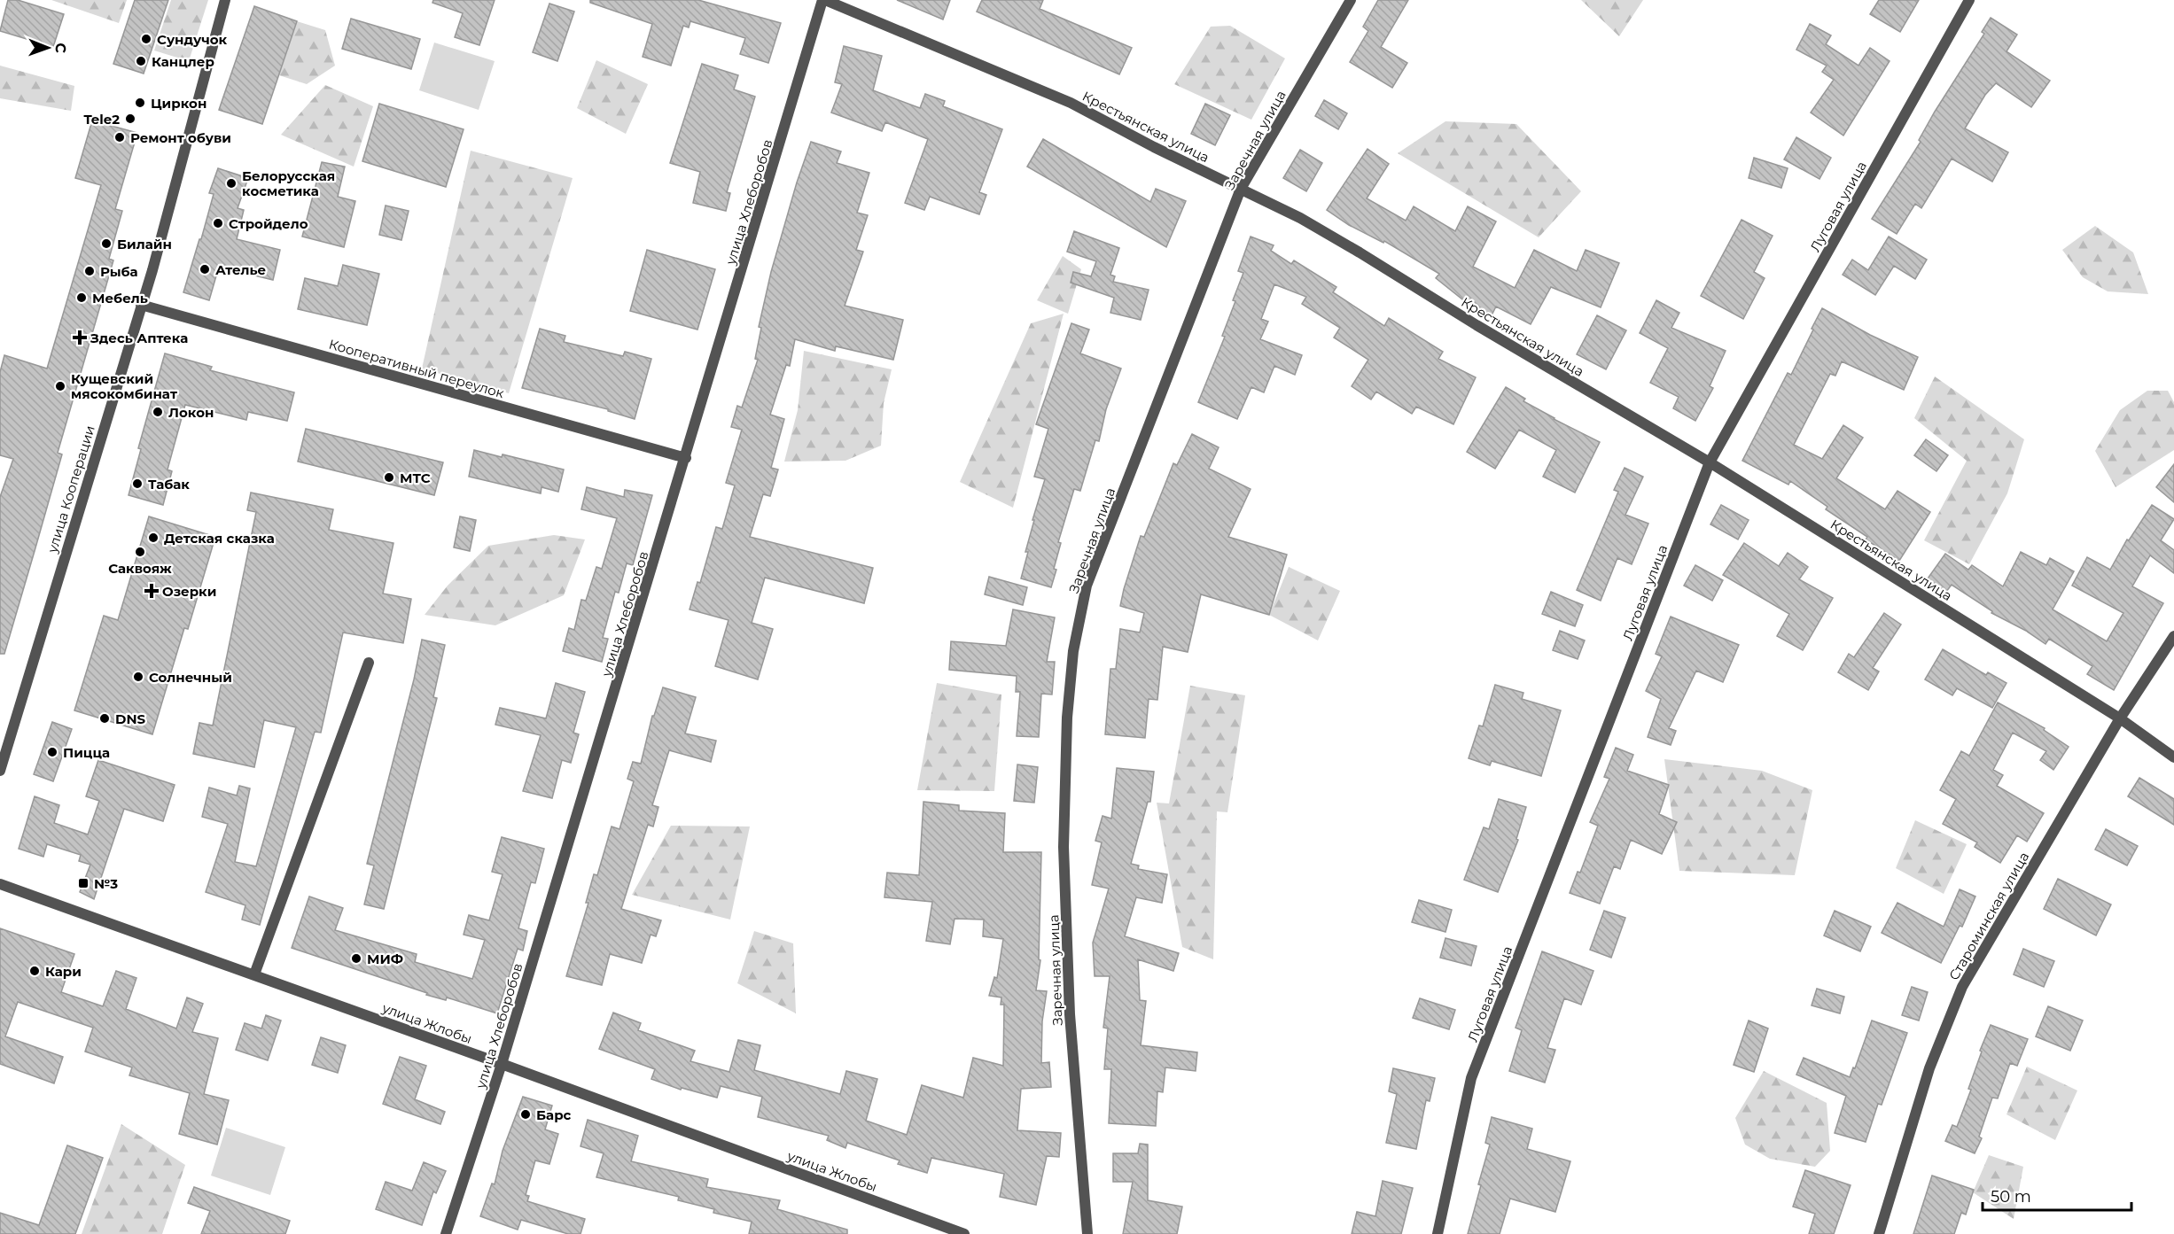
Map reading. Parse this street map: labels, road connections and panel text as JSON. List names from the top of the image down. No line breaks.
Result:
{"streets":{"street":["Крестьянская улица","Заречная улица","улица Хлеборобов","Луговая улица","Кооперативный переулок","улица Кооперации","Староминская улица","улица Жлобы"]},"crossings":[["Крестьянская улица","Заречная улица"],["Крестьянская улица","улица Хлеборобов"],["Крестьянская улица","Луговая улица"],["Крестьянская улица","Староминская улица"],["улица Хлеборобов","Кооперативный переулок"],["улица Хлеборобов","улица Жлобы"],["Кооперативный переулок","улица Кооперации"]],"places":{"other":["Сундучок","Канцлер","Циркон","Tele2","Ремонт обуви","Белорусская косметика","Стройдело","Билайн","Ателье","Рыба","Мебель","Кущевский мясокомбинат","Локон","МТС","Табак","Детская сказка","Саквояж","Солнечный","DNS","Пицца","МИФ","Кари","Барс"],"health":["Здесь Аптека","Озерки"],"transit":["№3"]},"scale_bar":"50 m","north":"right"}
